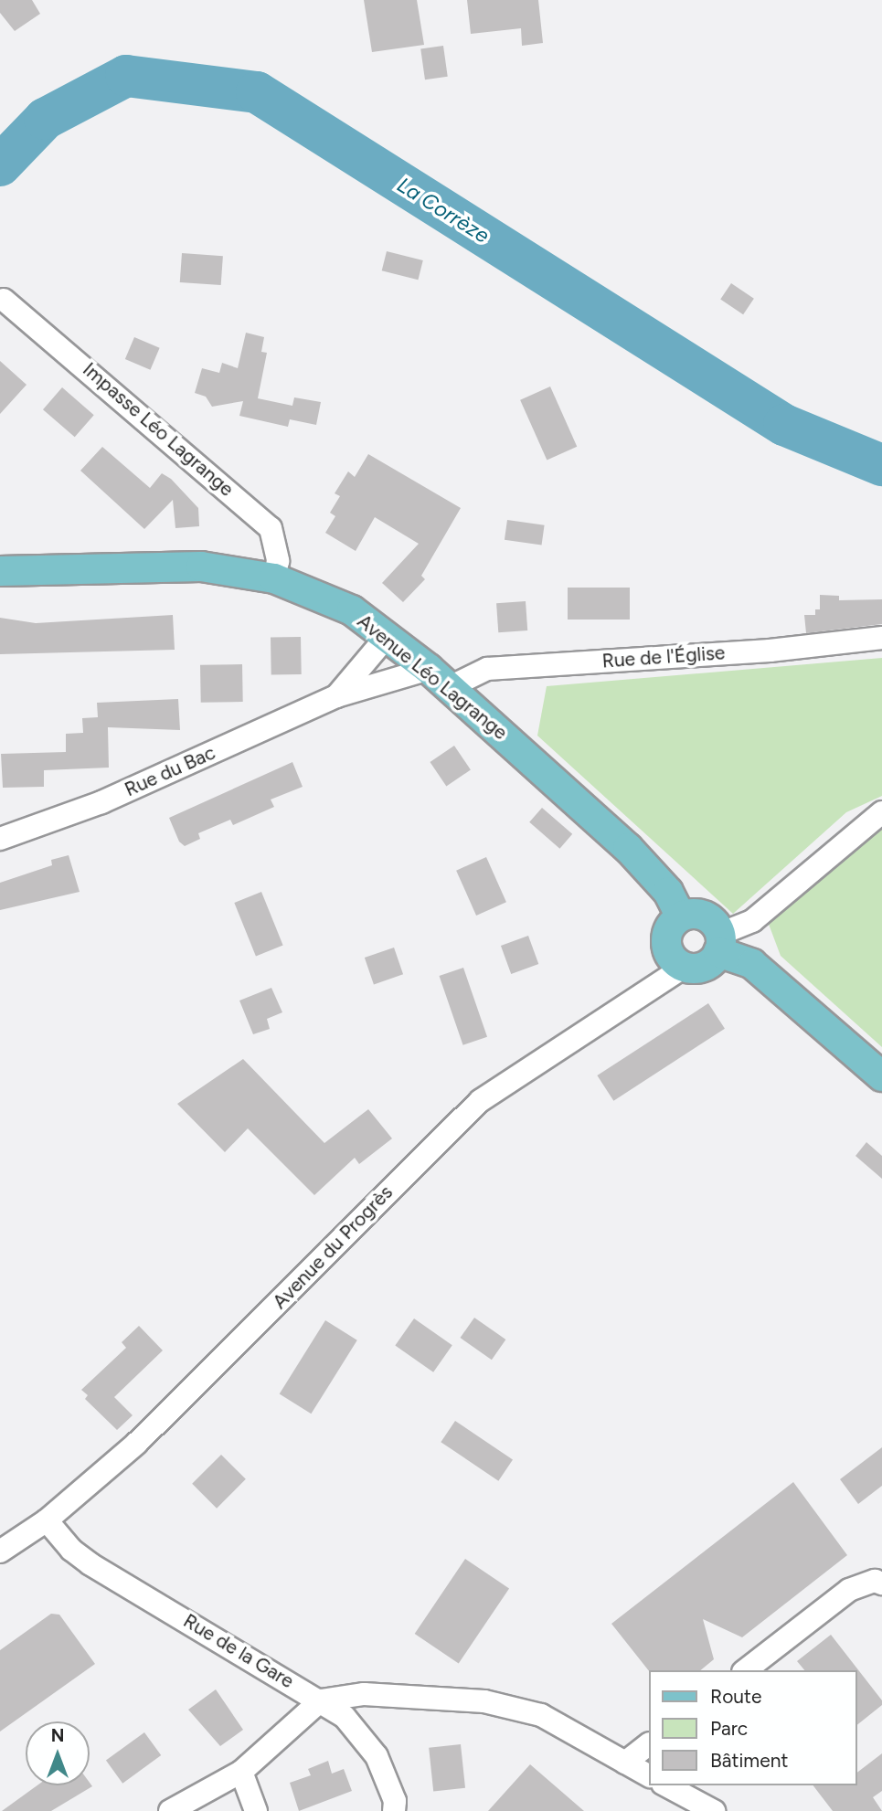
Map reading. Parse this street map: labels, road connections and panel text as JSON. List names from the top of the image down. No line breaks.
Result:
{"streets":{"main road":["Avenue Léo Lagrange"],"street":["Impasse Léo Lagrange","Rue de l'Église","Rue du Bac","Avenue du Progrès","Rue de la Gare"]},"crossings":[["Impasse Léo Lagrange","Avenue Léo Lagrange"],["Rue de l'Église","Avenue Léo Lagrange"],["Rue de l'Église","Rue du Bac"],["Avenue Léo Lagrange","Rue du Bac"],["Avenue Léo Lagrange","Avenue du Progrès"],["Avenue du Progrès","Rue de la Gare"]],"water":["La Corrèze"],"legend":["Route","Parc","Bâtiment"],"north":"top"}
